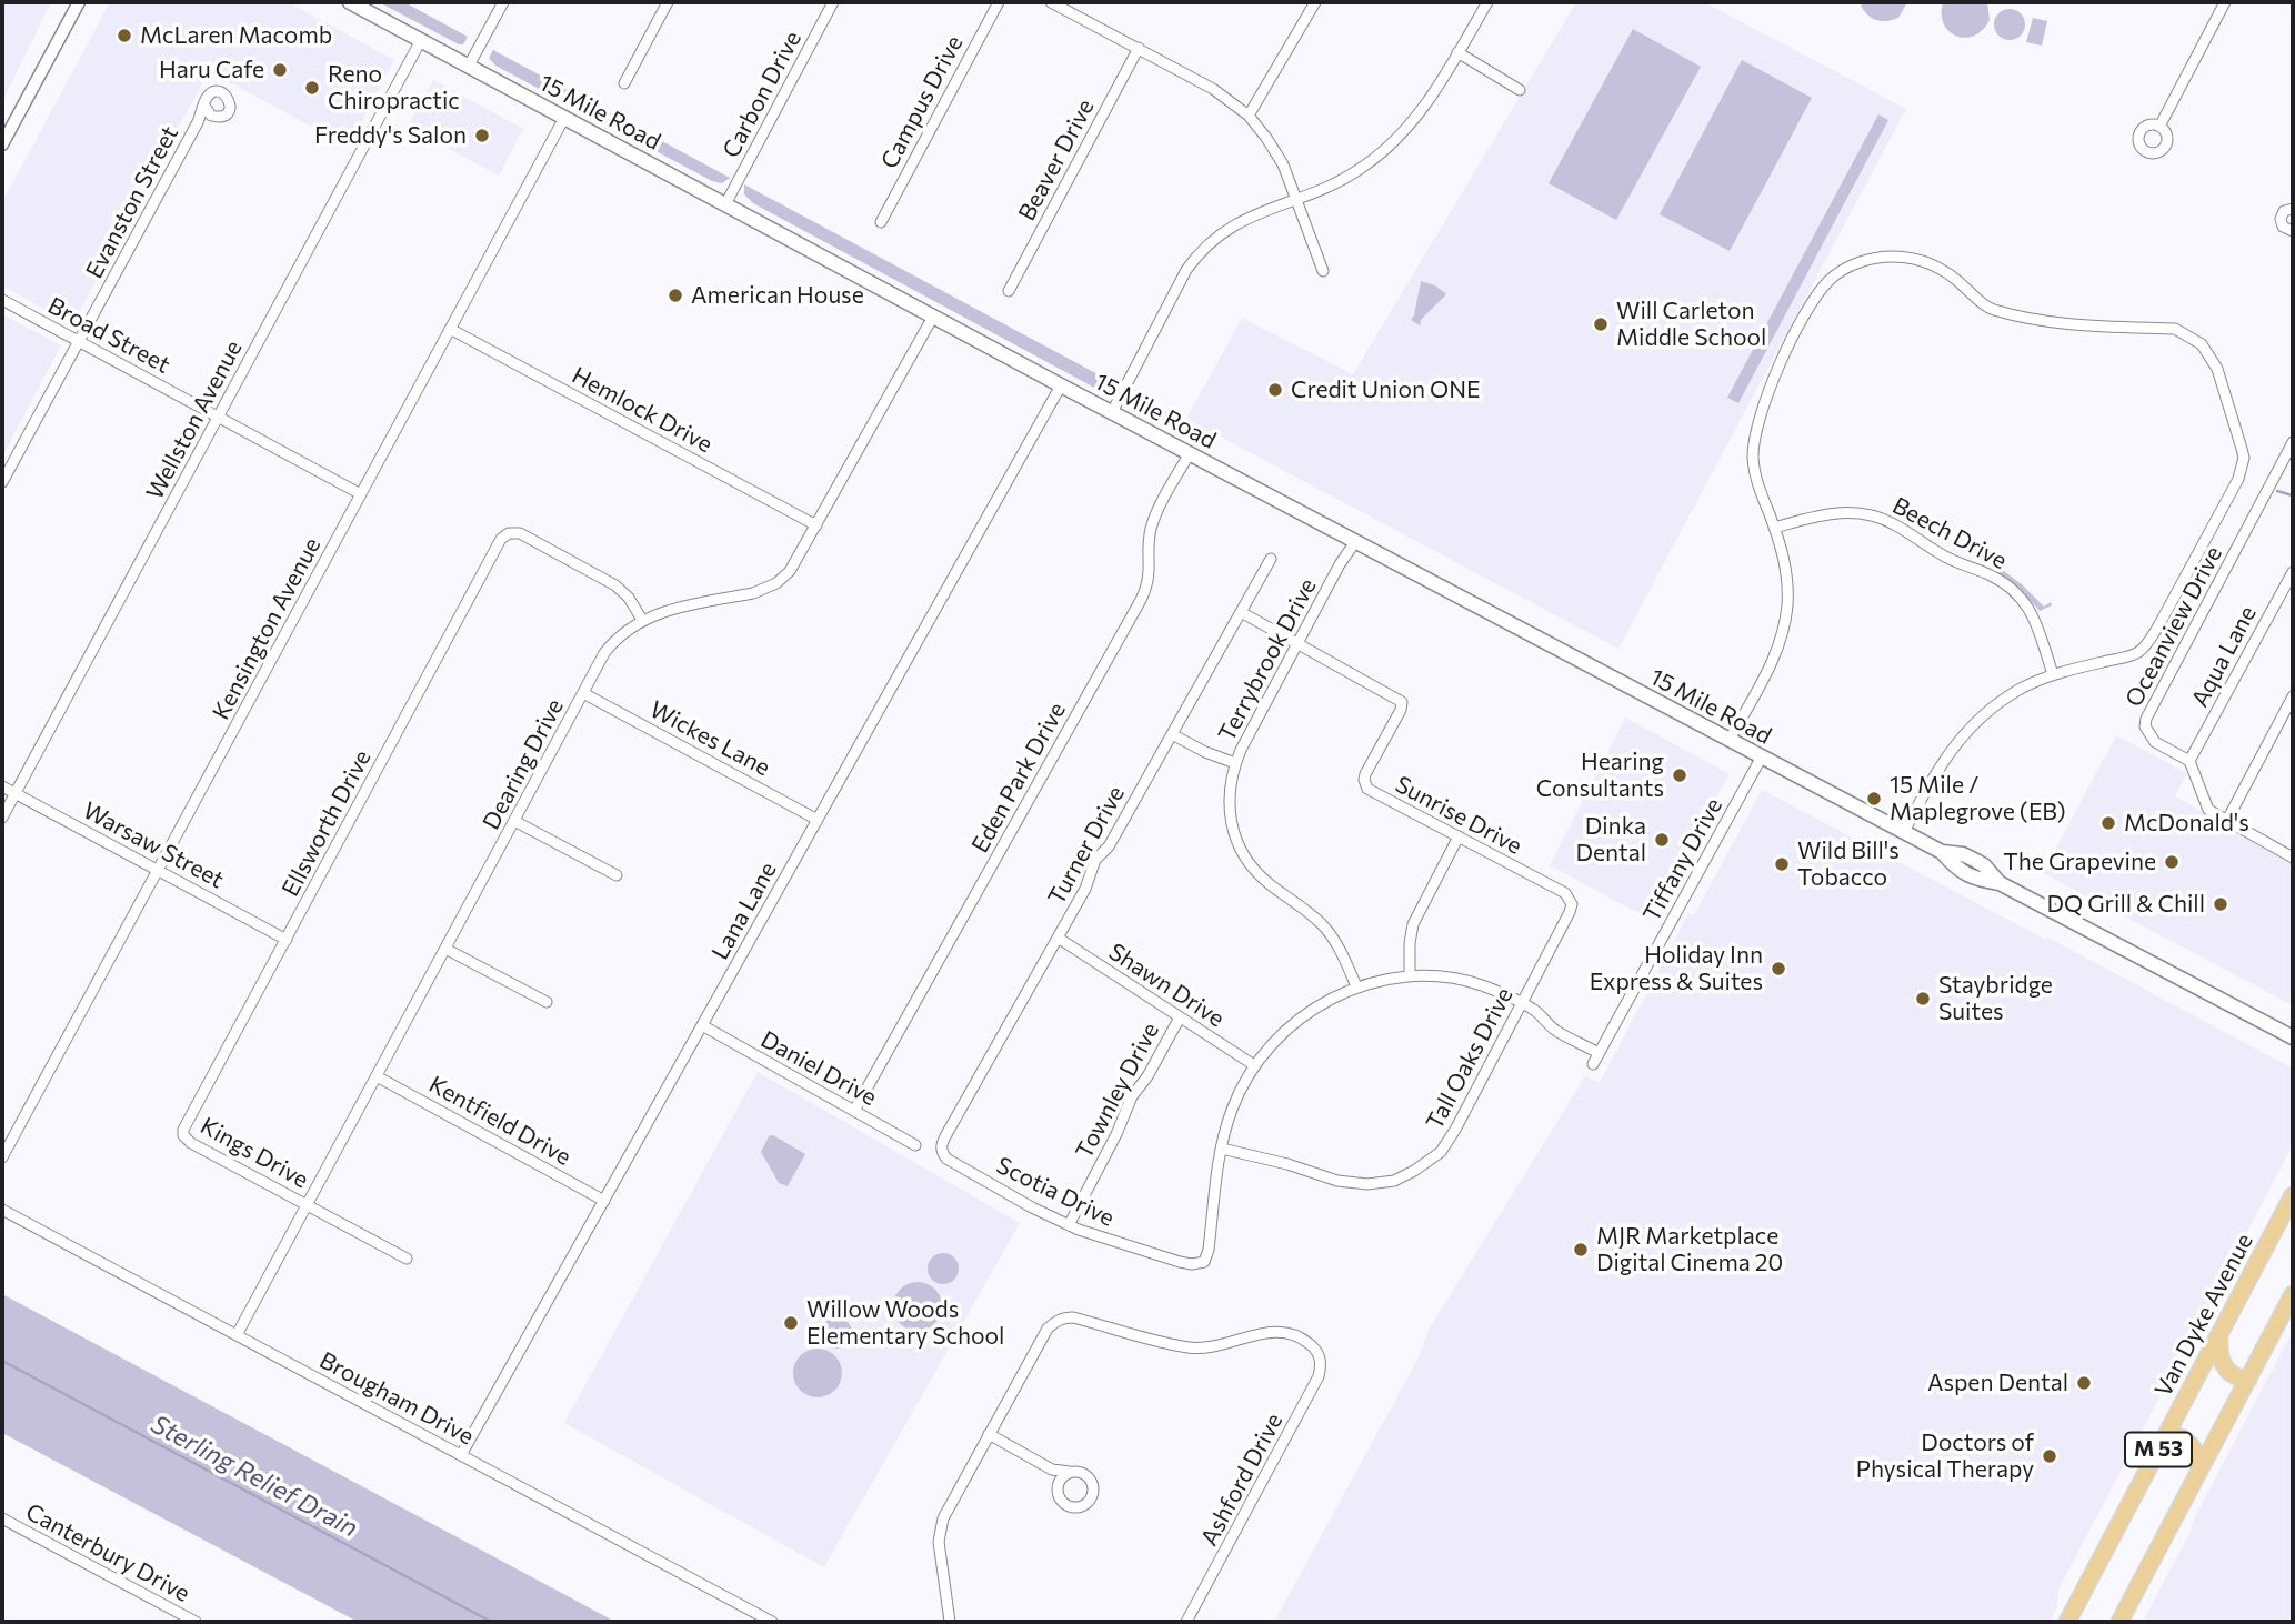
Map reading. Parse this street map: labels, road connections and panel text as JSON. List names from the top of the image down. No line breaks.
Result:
{"streets":{"main road":["15 Mile Road","Van Dyke Avenue","M 53"],"street":["Carbon Drive","Campus Drive","Beaver Drive","Evanston Street","Broad Street","Hemlock Drive","Wellston Avenue","Beech Drive","Oceanview Drive","Kensington Avenue","Aqua Lane","Terrybrook Drive","Wickes Lane","Dearing Drive","Eden Park Drive","Sunrise Drive","Ellsworth Drive","Warsaw Street","Turner Drive","Tiffany Drive","Lana Lane","Shawn Drive","Tall Oaks Drive","Daniel Drive","Townley Drive","Kentfield Drive","Kings Drive","Scotia Drive","Brougham Drive","Ashford Drive","Canterbury Drive"]},"crossings":[["Carbon Drive","15 Mile Road"],["15 Mile Road","Wellston Avenue"],["15 Mile Road","Kensington Avenue"],["15 Mile Road","Terrybrook Drive"],["15 Mile Road","Dearing Drive"],["15 Mile Road","Eden Park Drive"],["15 Mile Road","Tiffany Drive"],["15 Mile Road","Lana Lane"],["Evanston Street","Broad Street"],["Broad Street","Wellston Avenue"],["Broad Street","Kensington Avenue"],["Hemlock Drive","Kensington Avenue"],["Hemlock Drive","Dearing Drive"],["Wellston Avenue","Warsaw Street"],["Oceanview Drive","Aqua Lane"],["Kensington Avenue","Warsaw Street"],["Terrybrook Drive","Sunrise Drive"],["Wickes Lane","Dearing Drive"],["Wickes Lane","Lana Lane"],["Dearing Drive","Ellsworth Drive"],["Dearing Drive","Kentfield Drive"],["Dearing Drive","Kings Drive"],["Dearing Drive","Brougham Drive"],["Eden Park Drive","Daniel Drive"],["Sunrise Drive","Turner Drive"],["Sunrise Drive","Tall Oaks Drive"],["Ellsworth Drive","Warsaw Street"],["Ellsworth Drive","Kings Drive"],["Turner Drive","Shawn Drive"],["Turner Drive","Scotia Drive"],["Lana Lane","Daniel Drive"],["Lana Lane","Kentfield Drive"],["Lana Lane","Brougham Drive"],["Shawn Drive","Townley Drive"],["Tall Oaks Drive","Scotia Drive"],["Townley Drive","Scotia Drive"]],"water":["Sterling Relief Drain"],"places":["McLaren Macomb","Haru Cafe","Reno Chiropractic","Freddy's Salon","American House","Will Carleton Middle School","Credit Union ONE","Hearing Consultants","15 Mile / Maplegrove (EB)","McDonald's","Dinka Dental","The Grapevine","Wild Bill's Tobacco","DQ Grill & Chill","Holiday Inn Express & Suites","Staybridge Suites","MJR Marketplace Digital Cinema 20","Willow Woods Elementary School","Aspen Dental","Doctors of Physical Therapy"]}
